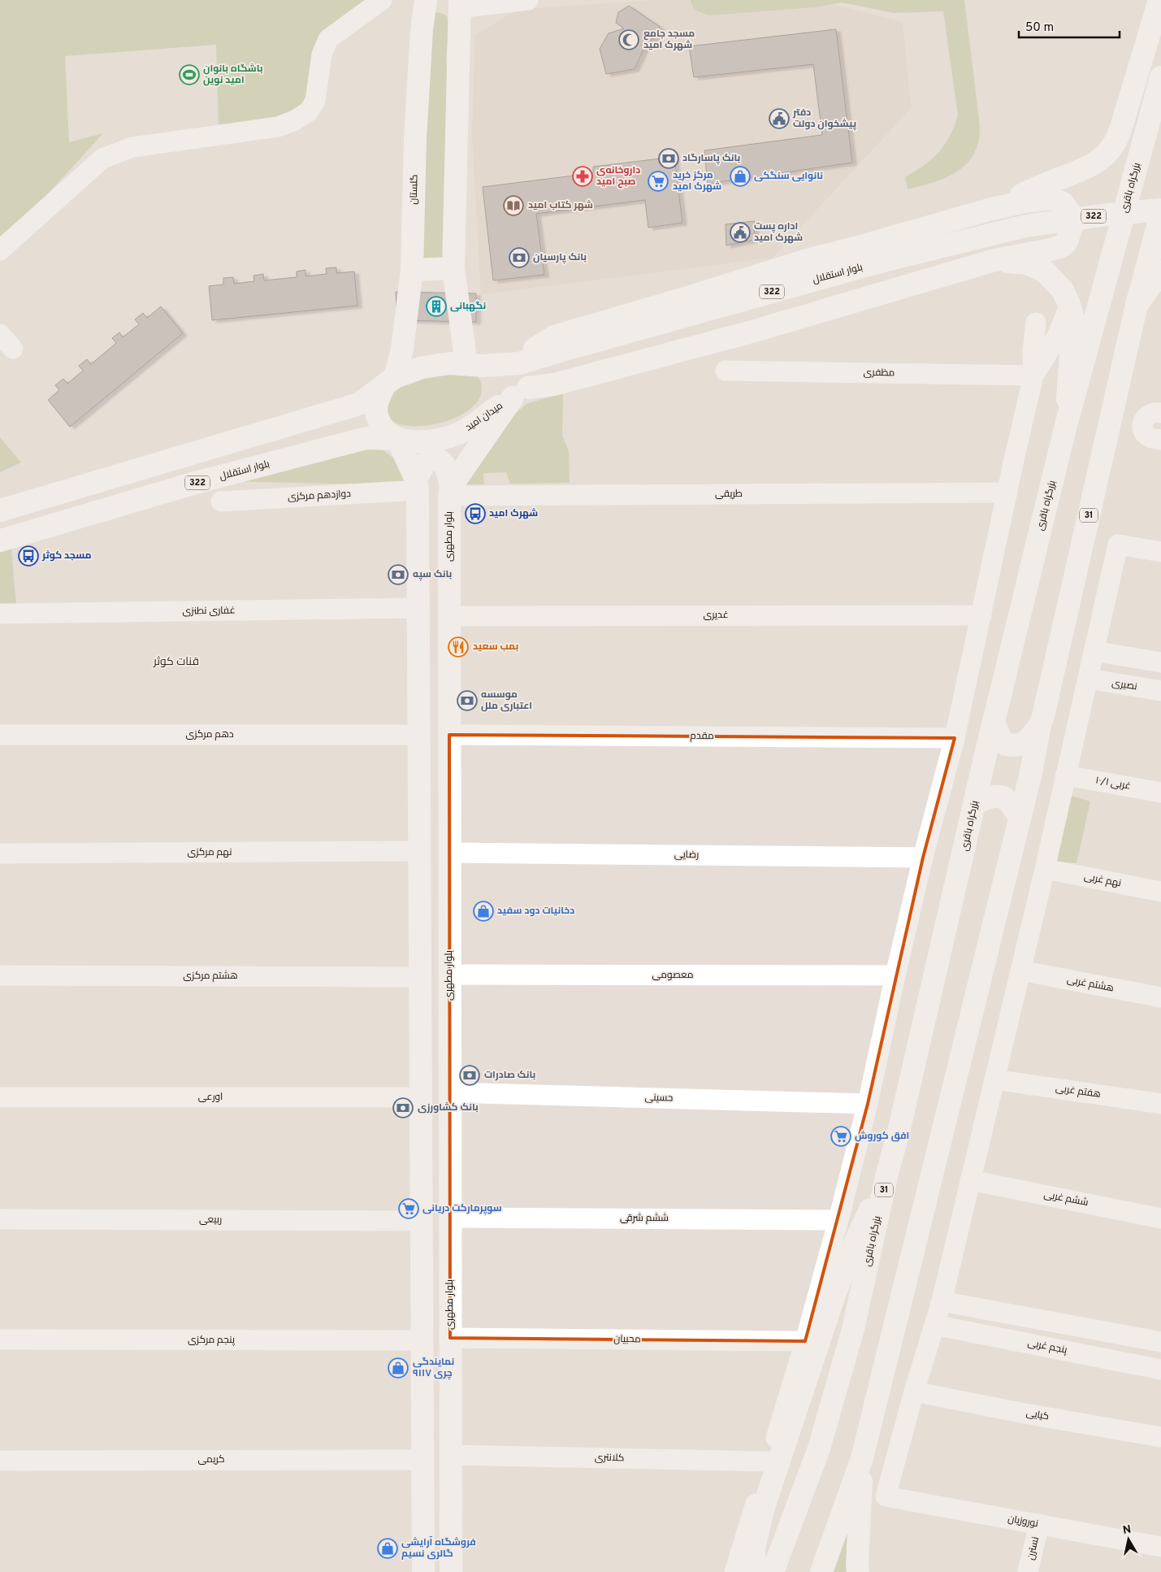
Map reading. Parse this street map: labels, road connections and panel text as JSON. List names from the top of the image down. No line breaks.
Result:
{"streets":{"main road":["بزرگراه باقری","گلستان","322","بلوار استقلال","میدان امید","31","بلوار مطهری"],"street":["مظفری","طریقی","دوازدهم مرکزی","غفاری نطنزی","غدیری","نصیری","دهم مرکزی","مقدم","۱۰/۱ غربی","نهم مرکزی","رضایی","نهم غربی","معصومی","هشتم مرکزی","هشتم غربی","هفتم غربی","اورعی","حسینی","ششم غربی","ششم شرقی","ربیعی","محبیان","پنجم مرکزی","پنجم غربی","کیایی","کلانتری","کریمی","نوروزیان","نسترن"]},"crossings":[["بلوار استقلال","میدان امید"],["طریقی","بلوار مطهری"],["دوازدهم مرکزی","بلوار مطهری"],["بلوار مطهری","غدیری"],["بلوار مطهری","مقدم"],["بلوار مطهری","رضایی"],["بلوار مطهری","معصومی"],["بلوار مطهری","حسینی"],["بلوار مطهری","ششم شرقی"],["بلوار مطهری","محبیان"],["بلوار مطهری","کلانتری"],["کیایی","نوروزیان"],["نوروزیان","نسترن"]],"districts":["قنات کوثر"],"places":{"mosque":["مسجد جامع شهرک امید"],"sports":["باشگاه بانوان امید نوین"],"public building":["دفتر پیشخوان دولت","اداره پست شهرک امید"],"bank":["بانک پاسارگاد","بانک پارسیان","بانک سپه","موسسه اعتباری ملل","بانک صادرات","بانک کشاورزی"],"pharmacy":["داروخانه‌ی صبح امید"],"shop":["نانوایی سنگکی","دخانیات دود سفید","نمایندگی ۹۱۱۷ چری","فروشگاه آرایشی گالری نسیم"],"supermarket":["مرکز خرید شهرک امید","افق کوروش","سوپرمارکت دریانی"],"library":["شهر کتاب امید"],"building":["نگهبانی"],"bus stop":["شهرک امید","مسجد کوثر"],"restaurant":["بمب سعید"]},"scale_bar":"50 m","north":"top"}
